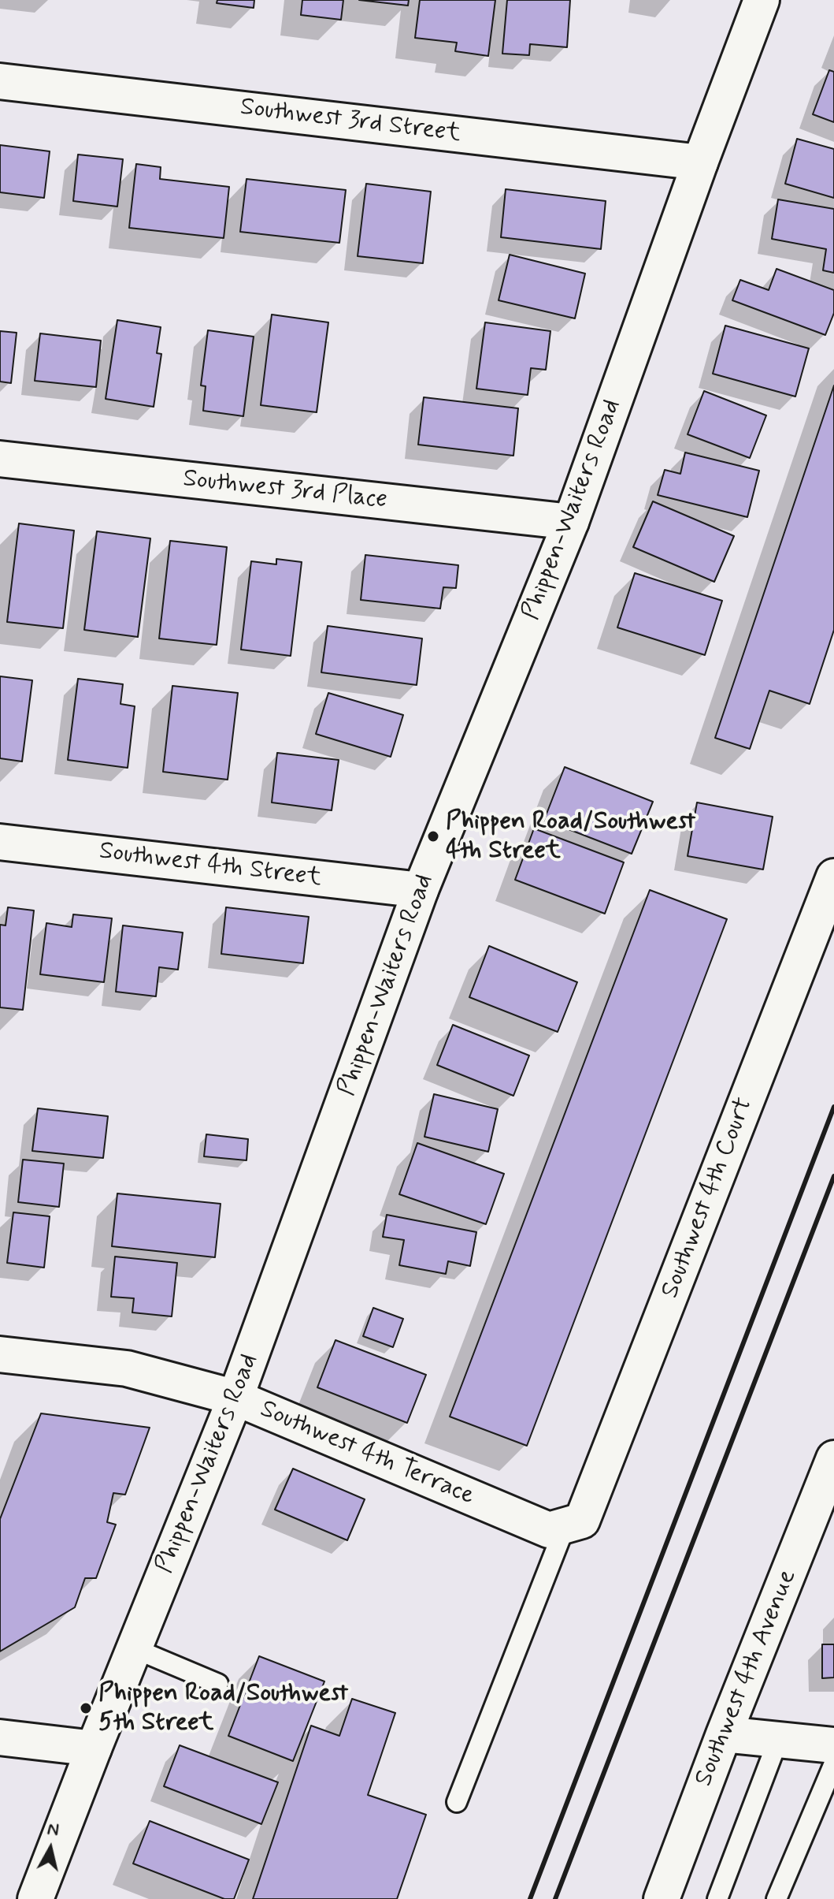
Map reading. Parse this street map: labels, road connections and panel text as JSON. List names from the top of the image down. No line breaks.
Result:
{"streets":{"street":["Southwest 3rd Street","Southwest 3rd Place","Phippen-Waiters Road","Southwest 4th Street","Southwest 4th Court","Southwest 4th Terrace","Southwest 4th Avenue"]},"crossings":[["Southwest 3rd Street","Phippen-Waiters Road"],["Southwest 3rd Place","Phippen-Waiters Road"],["Phippen-Waiters Road","Southwest 4th Street"],["Phippen-Waiters Road","Southwest 4th Terrace"],["Southwest 4th Court","Southwest 4th Terrace"]],"places":["Phippen Road/Southwest 4th Street","Phippen Road/Southwest 5th Street"],"north":"top"}
